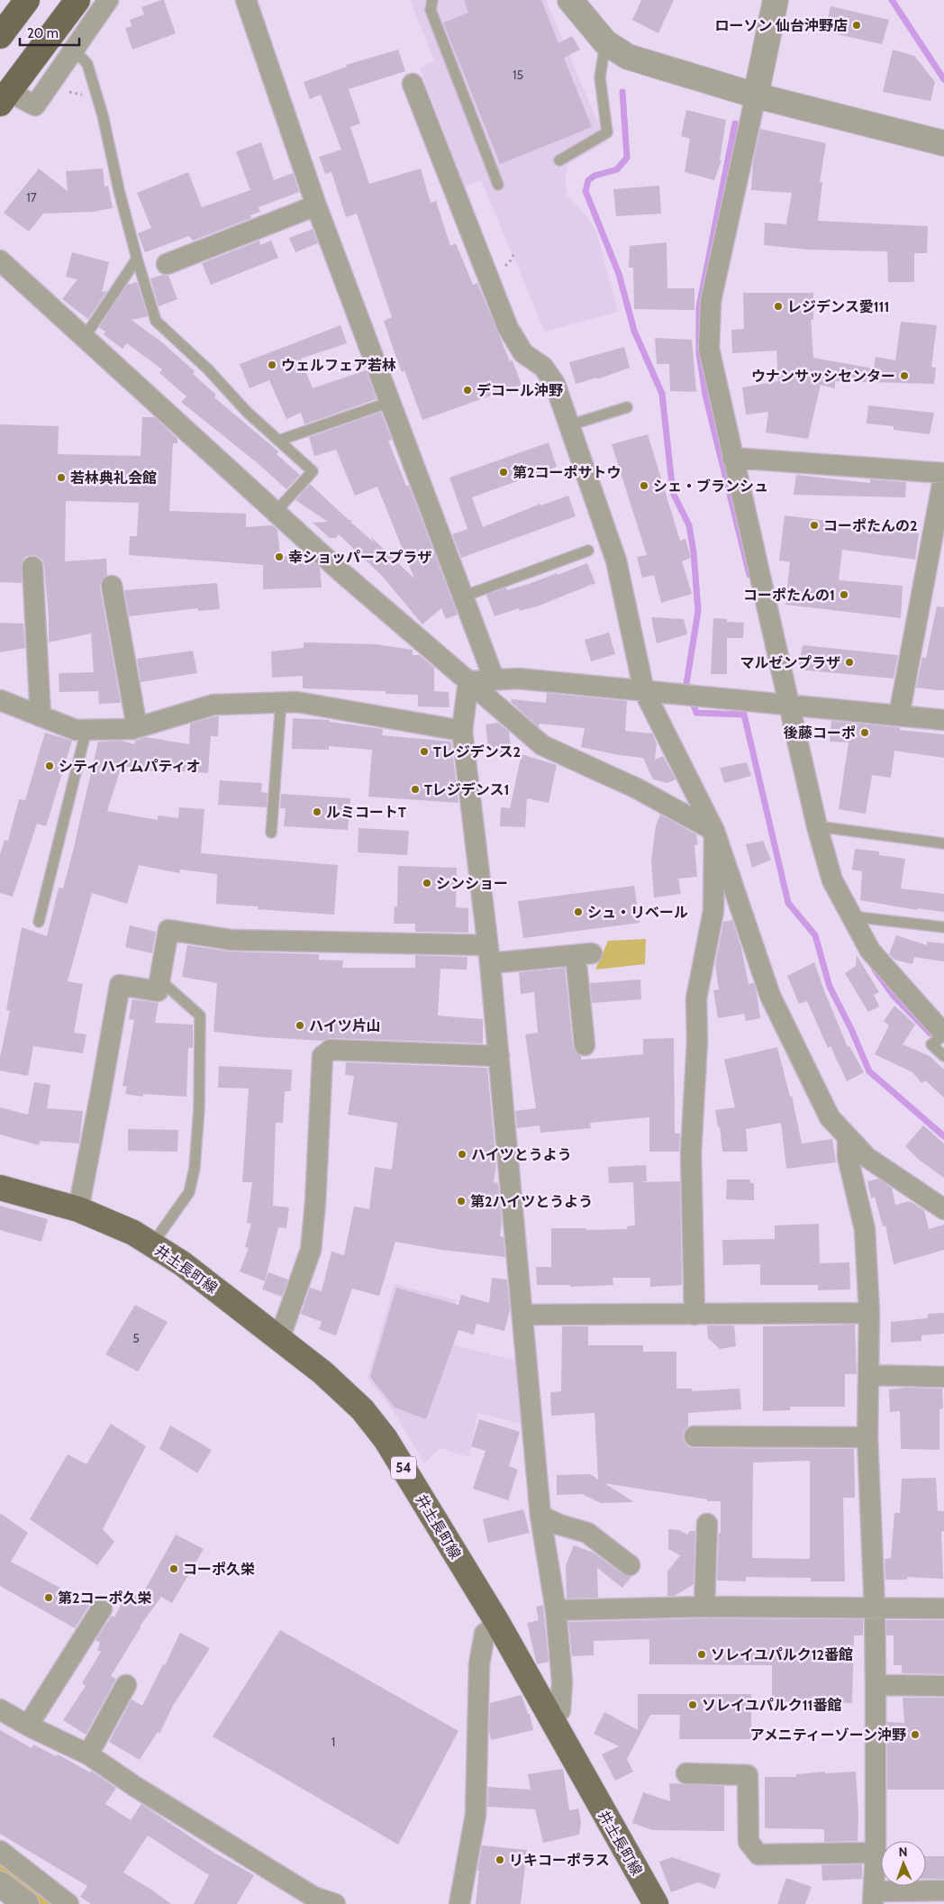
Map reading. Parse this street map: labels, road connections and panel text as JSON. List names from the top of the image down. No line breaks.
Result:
{"streets":{"main road":["井土長町線","54"]},"places":["ローソン 仙台沖野店","レジデンス愛111","ウェルフェア若林","ウナンサッシセンター","デコール沖野","第2コーポサトウ","若林典礼会館","シェ・ブランシュ","コーポたんの2","幸ショッパースプラザ","コーポたんの1","マルゼンプラザ","後藤コーポ","Tレジデンス2","シティハイムパティオ","Tレジデンス1","ルミコートT","シンショー","シュ・リベール","ハイツ片山","ハイツとうよう","第2ハイツとうよう","コーポ久栄","第2コーポ久栄","ソレイユパルク12番館","ソレイユパルク11番館","アメニティーゾーン沖野","リキコーポラス"],"house_numbers":["15","17","5","1"],"scale_bar":"20 m","north":"top"}
